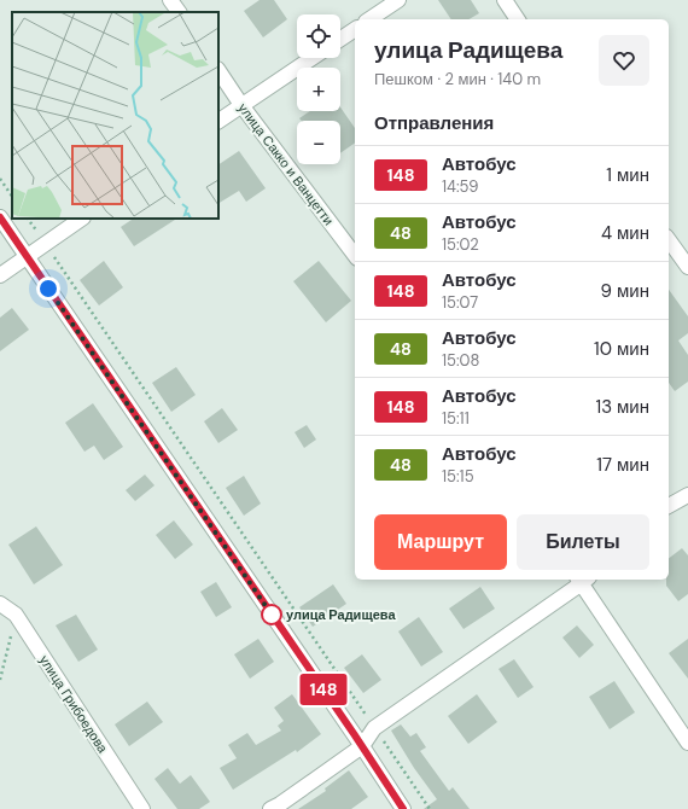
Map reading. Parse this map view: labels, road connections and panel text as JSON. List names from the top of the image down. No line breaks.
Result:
{"streets":{"street":["улица Сакко и Ванцетти","улица Грибоедова"]},"places":["улица Радищева"],"lines":["bus line 148"],"page":{"on_map":"148","map_buttons":["+","−"],"heading":[["улица Радищева","Пешком · 2 мин · 140 m"],"Отправления"],"list":[{"mark":"148","name":"Автобус","note":"14:59","value":"1 мин"},{"mark":"48","name":"Автобус","note":"15:02","value":"4 мин"},{"mark":"148","name":"Автобус","note":"15:07","value":"9 мин"},{"mark":"48","name":"Автобус","note":"15:08","value":"10 мин"},{"mark":"148","name":"Автобус","note":"15:11","value":"13 мин"},{"mark":"48","name":"Автобус","note":"15:15","value":"17 мин"}],"buttons":["Маршрут","Билеты"]}}
